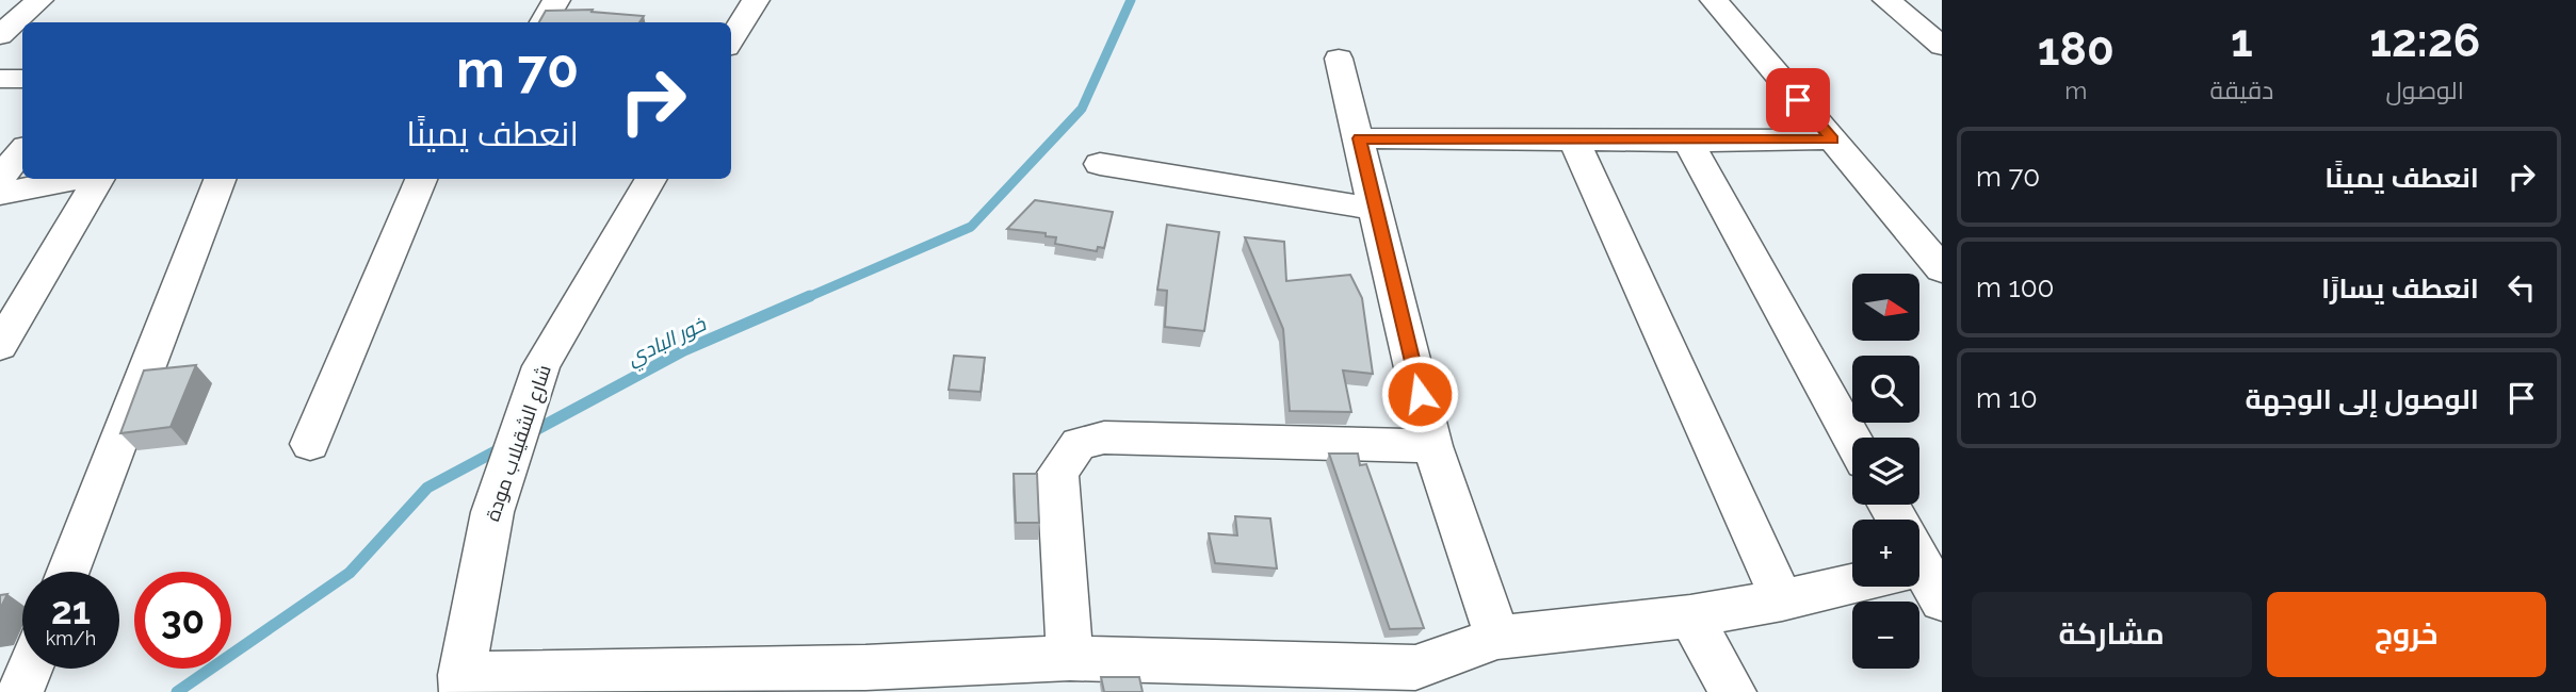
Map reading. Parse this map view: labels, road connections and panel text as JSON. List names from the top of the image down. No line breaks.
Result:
{"streets":{"street":["شارع الشقيلاب مودة"]},"water":["خور البادي"],"north":"right","page":{"eta":["12:26","الوصول","1","دقيقة","180","m"],"turn":["70 m","انعطف يمينًا"],"list":[{"name":"انعطف يمينًا","value":"70 m"},{"name":"انعطف يسارًا","value":"100 m"},{"name":"الوصول إلى الوجهة","value":"10 m"}],"map_buttons":["+","−"],"speed":"21 km/h","limit":"30","buttons":["خروج","مشاركة"]}}
